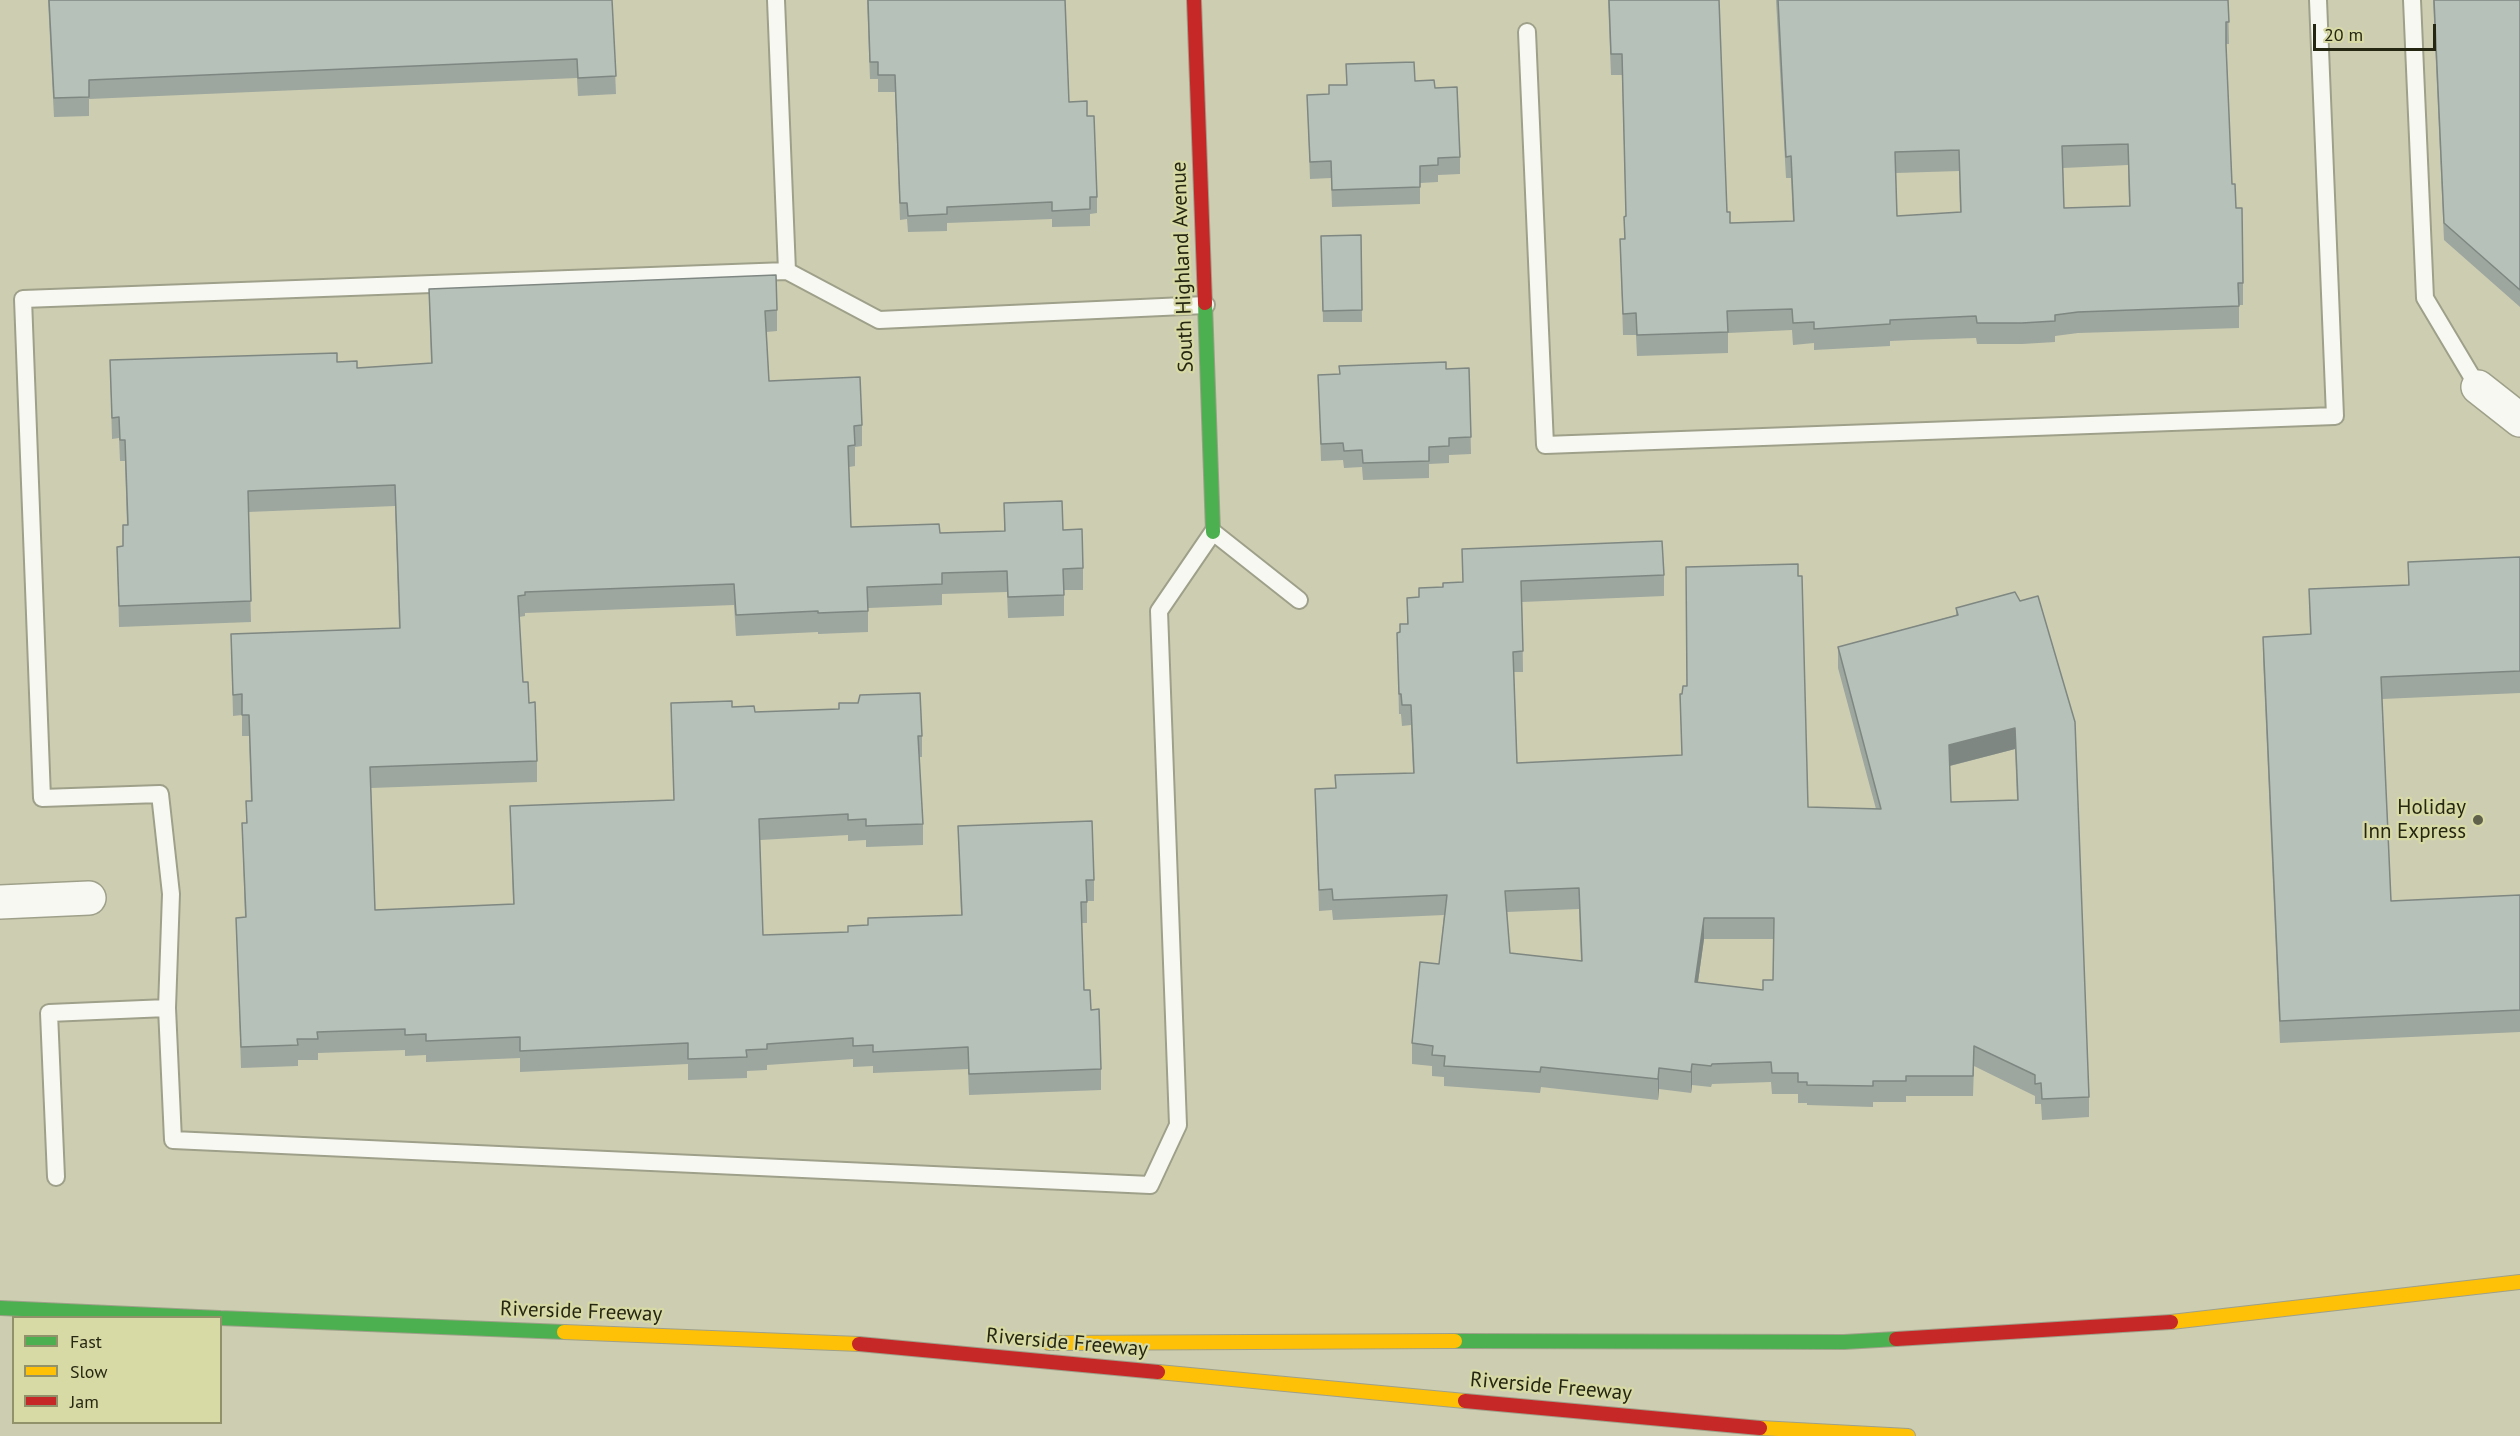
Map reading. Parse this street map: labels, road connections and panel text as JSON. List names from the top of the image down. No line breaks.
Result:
{"streets":{"main road":["South Highland Avenue","Riverside Freeway"]},"places":["Holiday Inn Express"],"legend":["Fast","Slow","Jam"],"scale_bar":"20 m"}
